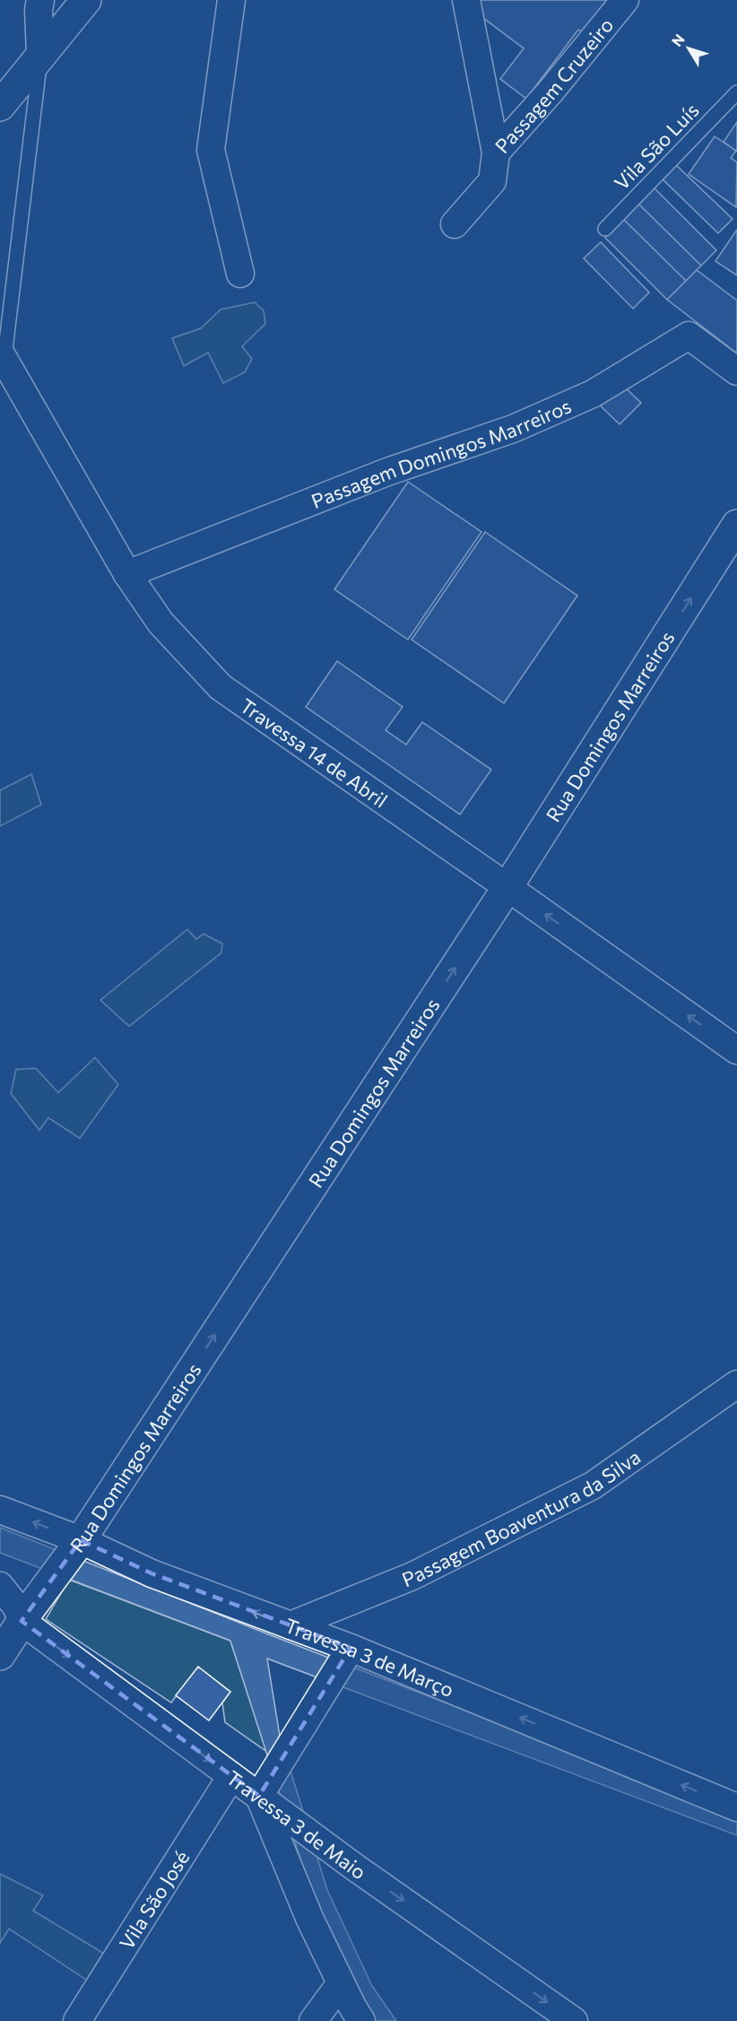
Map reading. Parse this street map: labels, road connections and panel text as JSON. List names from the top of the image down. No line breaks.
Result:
{"streets":{"street":["Passagem Cruzeiro","Passagem Domingos Marreiros","Rua Domingos Marreiros","Travessa 14 de Abril","Passagem Boaventura da Silva","Travessa 3 de Março","Travessa 3 de Maio","Vila São José"],"lane":["Vila São Luís"]},"crossings":[["Passagem Domingos Marreiros","Travessa 14 de Abril"],["Rua Domingos Marreiros","Travessa 14 de Abril"],["Rua Domingos Marreiros","Travessa 3 de Março"],["Rua Domingos Marreiros","Travessa 3 de Maio"],["Passagem Boaventura da Silva","Travessa 3 de Março"],["Travessa 3 de Maio","Vila São José"]],"one_way":["Rua Domingos Marreiros","Travessa 3 de Março","Travessa 3 de Maio"],"north":"top left"}
